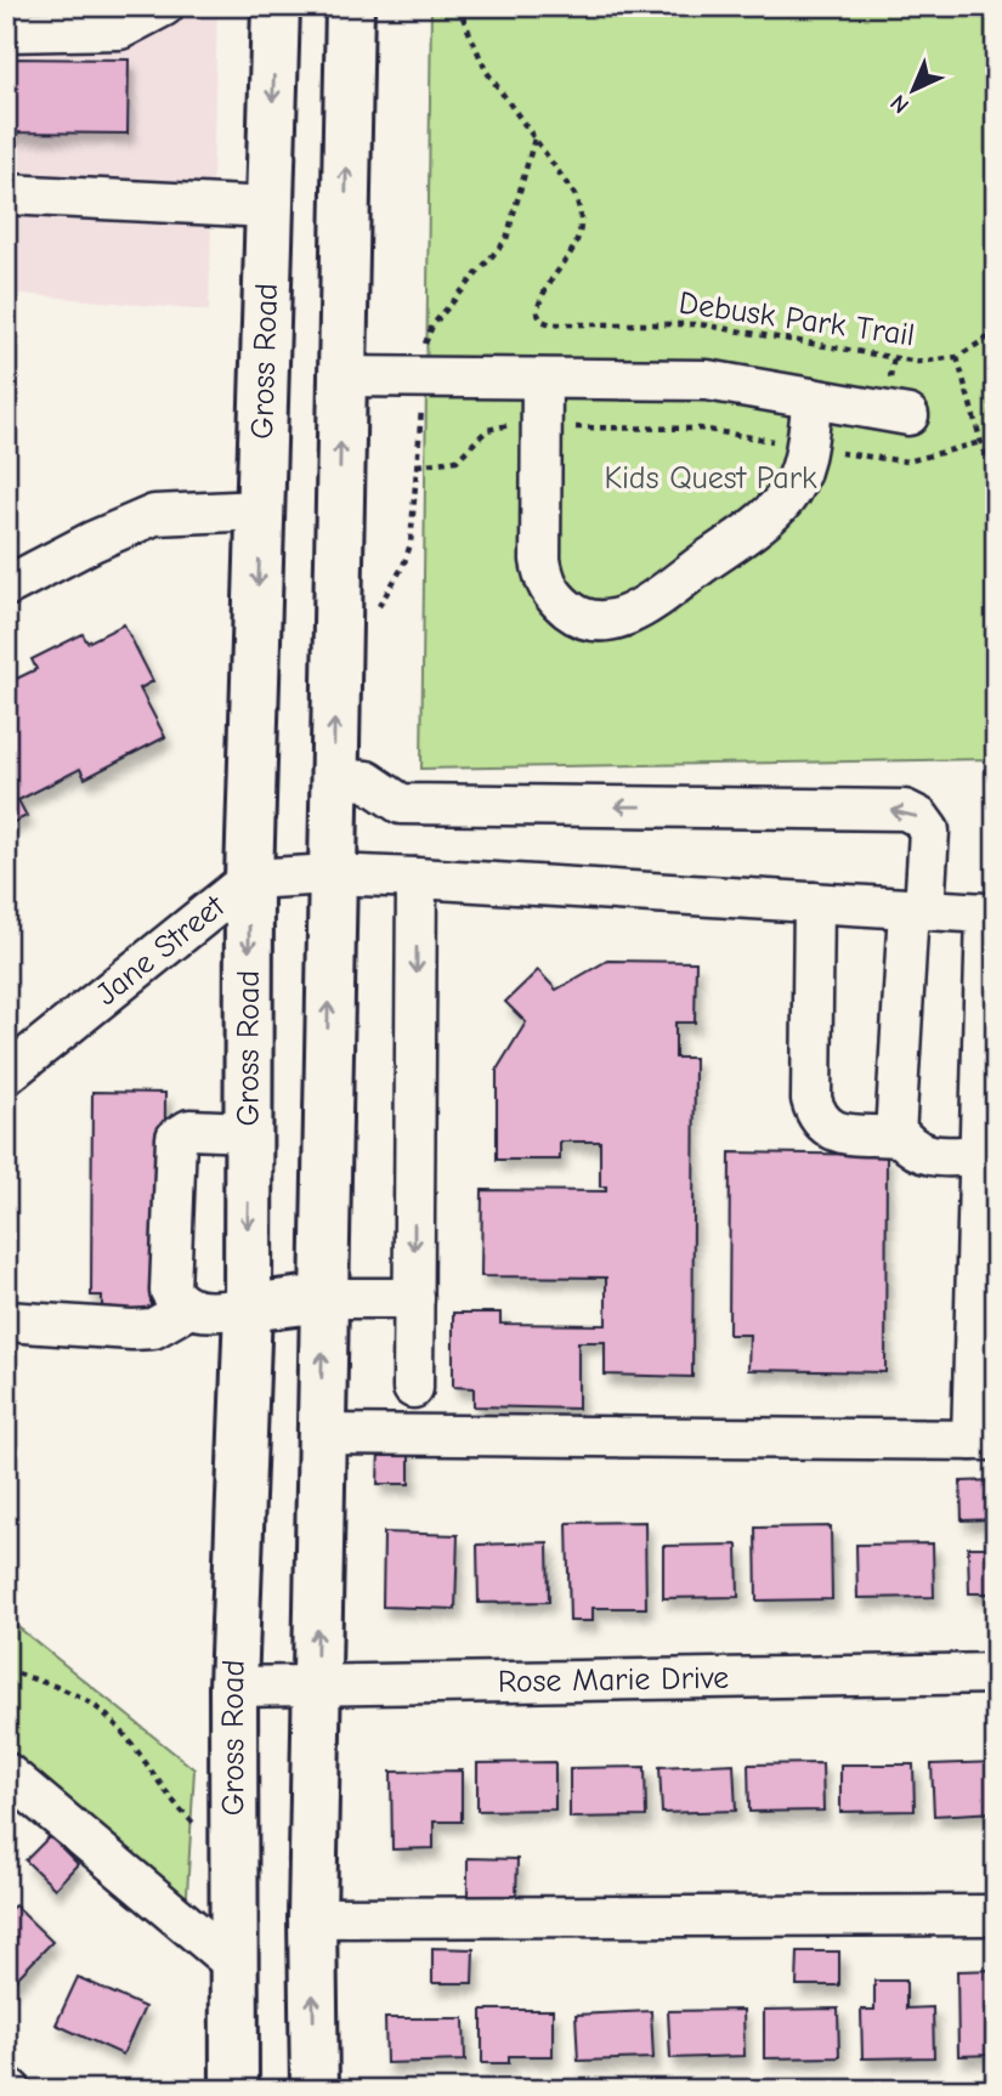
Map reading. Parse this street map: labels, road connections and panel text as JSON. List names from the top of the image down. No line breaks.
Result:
{"streets":{"main road":["Gross Road"],"street":["Jane Street","Rose Marie Drive"],"path":["Debusk Park Trail"]},"crossings":[["Gross Road","Jane Street"],["Gross Road","Rose Marie Drive"]],"parks":["Kids Quest Park"],"north":"bottom left"}
